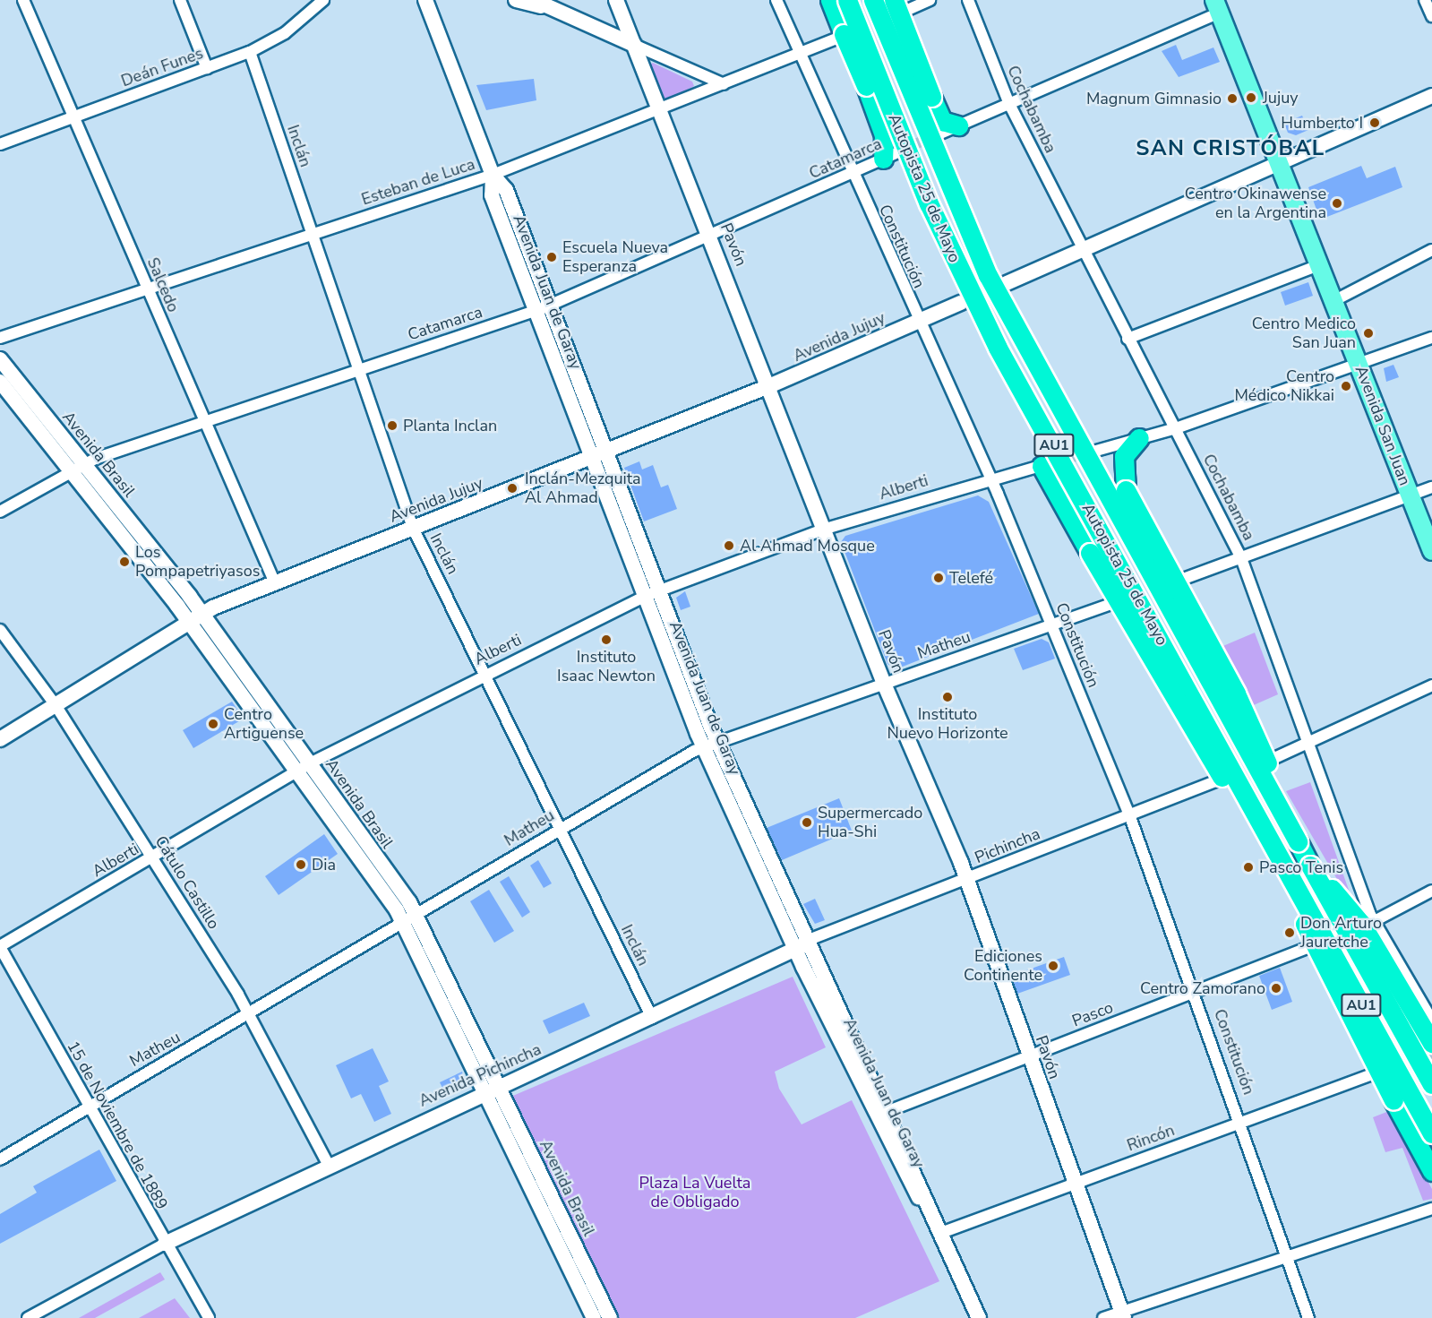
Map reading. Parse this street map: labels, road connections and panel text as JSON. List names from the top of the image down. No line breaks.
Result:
{"streets":{"highway":["Autopista 25 de Mayo","AU1"],"main road":["Pavón","Avenida Juan de Garay","Avenida Jujuy","Avenida San Juan","Avenida Brasil","Avenida Pichincha"],"street":["Deán Funes","Cochabamba","Inclán","Catamarca","Esteban de Luca","Constitución","Salcedo","Alberti","Matheu","Pichincha","Cátulo Castillo","Pasco","15 de Noviembre de 1889","Rincón"]},"crossings":[["Deán Funes","Inclán"],["Deán Funes","Salcedo"],["Inclán","Catamarca"],["Inclán","Esteban de Luca"],["Inclán","Avenida Jujuy"],["Inclán","Alberti"],["Inclán","Matheu"],["Inclán","Avenida Pichincha"],["Catamarca","Pavón"],["Catamarca","Constitución"],["Catamarca","Salcedo"],["Catamarca","Avenida Juan de Garay"],["Catamarca","Avenida Brasil"],["Esteban de Luca","Pavón"],["Esteban de Luca","Constitución"],["Esteban de Luca","Salcedo"],["Esteban de Luca","Avenida Juan de Garay"],["Pavón","Avenida Jujuy"],["Pavón","Alberti"],["Pavón","Matheu"],["Pavón","Pichincha"],["Pavón","Pasco"],["Pavón","Rincón"],["Constitución","Avenida Jujuy"],["Constitución","Alberti"],["Constitución","Matheu"],["Constitución","Pichincha"],["Constitución","Pasco"],["Constitución","Rincón"],["Salcedo","Avenida Jujuy"],["Avenida Juan de Garay","Avenida Jujuy"],["Avenida Juan de Garay","Alberti"],["Avenida Juan de Garay","Matheu"],["Avenida Juan de Garay","Pichincha"],["Avenida Juan de Garay","Pasco"],["Avenida Juan de Garay","Avenida Pichincha"],["Avenida Juan de Garay","Rincón"],["Avenida Jujuy","Avenida Brasil"],["Avenida Jujuy","Cátulo Castillo"],["Avenida Brasil","Alberti"],["Avenida Brasil","Matheu"],["Avenida Brasil","Avenida Pichincha"],["Alberti","Cátulo Castillo"],["Alberti","15 de Noviembre de 1889"],["Matheu","Cátulo Castillo"],["Matheu","15 de Noviembre de 1889"],["Pichincha","Avenida Pichincha"],["Cátulo Castillo","Avenida Pichincha"],["Avenida Pichincha","15 de Noviembre de 1889"]],"districts":["SAN CRISTÓBAL"],"parks":["Plaza La Vuelta de Obligado"],"places":["Jujuy","Magnum Gimnasio","Humberto I","Centro Okinawense en la Argentina","Escuela Nueva Esperanza","Centro Medico San Juan","Centro Médico Nikkai","Planta Inclan","Inclán-Mezquita Al Ahmad","Al Ahmad Mosque","Los Pompapetriyasos","Telefé","Instituto Isaac Newton","Instituto Nuevo Horizonte","Centro Artiguense","Supermercado Hua-Shi","Dia","Pasco Tenis","Don Arturo Jauretche","Ediciones Continente","Centro Zamorano"]}
